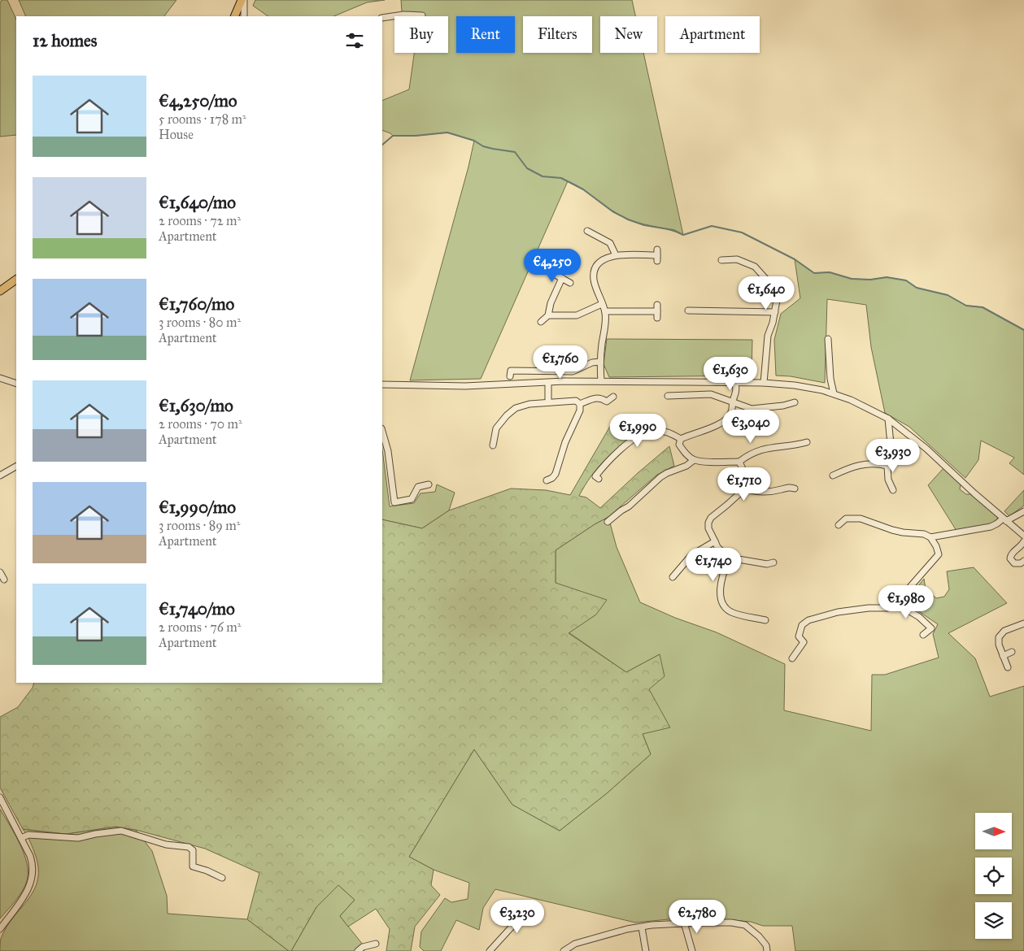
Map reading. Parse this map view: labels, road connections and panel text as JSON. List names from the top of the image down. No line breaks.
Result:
{"north":"right","page":{"chip":["Buy","Rent","Filters","New","Apartment"],"heading":"12 homes","list":[{"name":"€4,250/mo","note":"5 rooms · 178 m² · House"},{"name":"€1,640/mo","note":"2 rooms · 72 m² · Apartment"},{"name":"€1,760/mo","note":"3 rooms · 80 m² · Apartment"},{"name":"€1,630/mo","note":"2 rooms · 70 m² · Apartment"},{"name":"€1,990/mo","note":"3 rooms · 89 m² · Apartment"},{"name":"€1,740/mo","note":"2 rooms · 76 m² · Apartment"}],"price":["€4,250","€1,640","€1,760","€1,630","€3,040","€1,990","€3,930","€1,710","€1,740","€1,980","€3,230","€2,780"]}}
